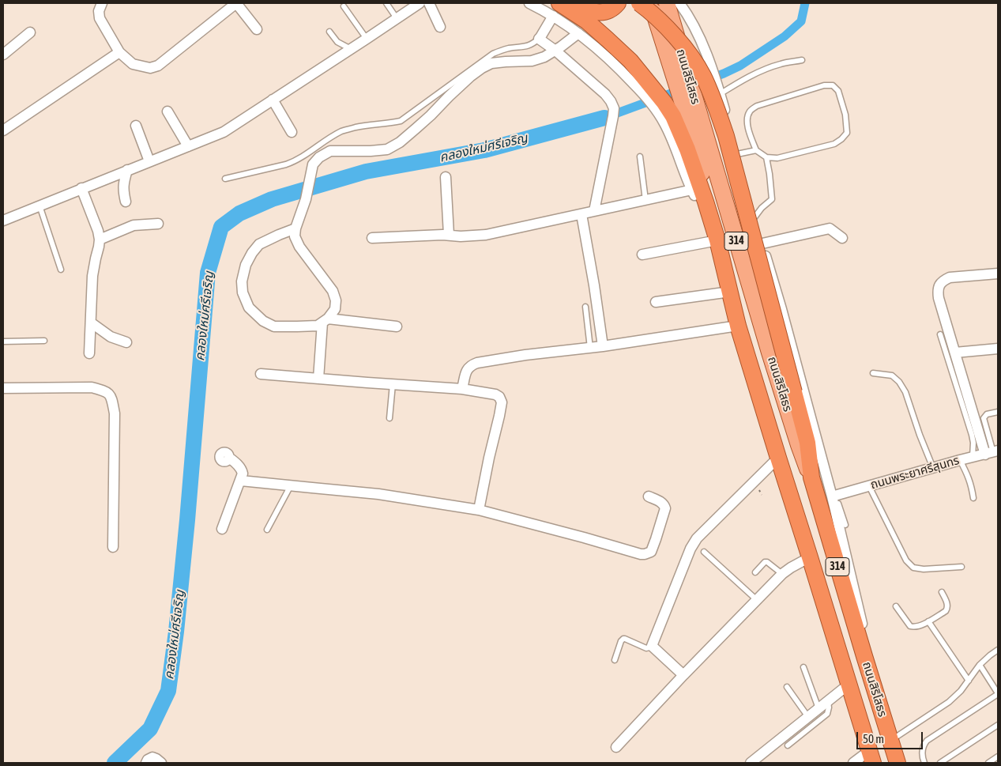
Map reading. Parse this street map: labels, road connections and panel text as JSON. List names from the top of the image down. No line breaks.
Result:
{"streets":{"highway":["ถนนสิริโสธร","314"],"street":["ถนนพระยาศรีสุนทร"]},"water":["คลองใหม่ศรีเจริญ"],"scale_bar":"50 m"}
